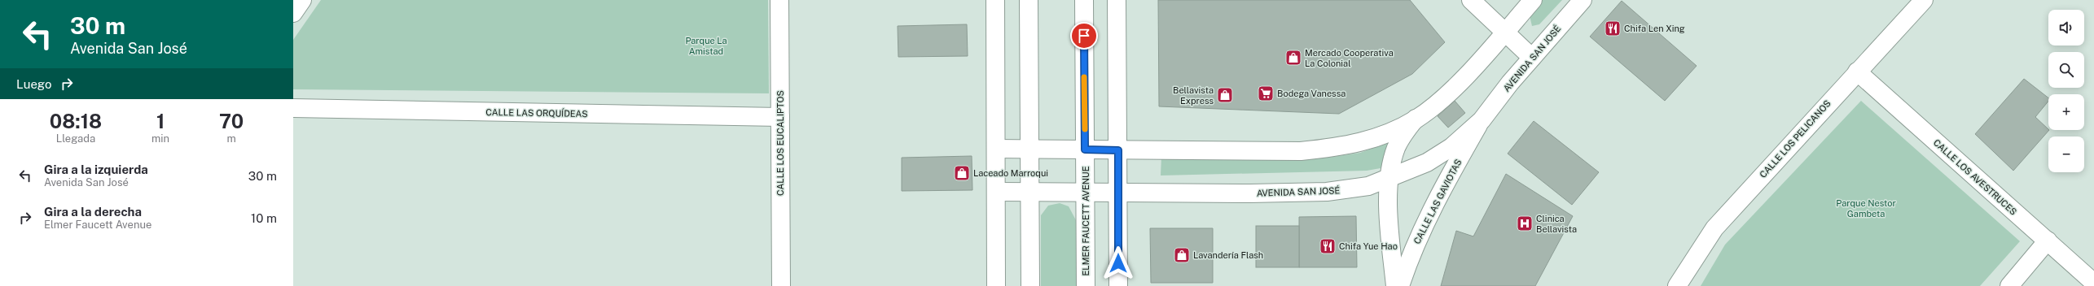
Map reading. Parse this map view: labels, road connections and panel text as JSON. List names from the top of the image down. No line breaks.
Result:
{"streets":{"street":["AVENIDA SAN JOSÉ","CALLE LAS ORQUÍDEAS","CALLE LOS PELICANOS","CALLE LOS EUCALIPTOS","CALLE LOS AVESTRUCES","CALLE LAS GAVIOTAS","ELMER FAUCETT AVENUE"]},"crossings":[["AVENIDA SAN JOSÉ","CALLE LAS GAVIOTAS"],["AVENIDA SAN JOSÉ","ELMER FAUCETT AVENUE"],["CALLE LAS ORQUÍDEAS","CALLE LOS EUCALIPTOS"],["CALLE LOS PELICANOS","CALLE LOS AVESTRUCES"]],"parks":["Parque La Amistad","Parque Nestor Gambeta"],"places":{"restaurant":["Chifa Len Xing","Chifa Yue Hao"],"shop":["Mercado Cooperativa La Colonial","Bellavista Express","Laceado Marroqui","Lavandería Flash"],"supermarket":["Bodega Vanessa"],"hospital":["Clinica Bellavista"]},"page":{"turn":["30 m","Avenida San José"],"map_buttons":["+","−"],"then":"Luego","eta":["08:18","Llegada","1","min","70","m"],"list":[{"name":"Gira a la izquierda","note":"Avenida San José","value":"30 m"},{"name":"Gira a la derecha","note":"Elmer Faucett Avenue","value":"10 m"}]}}
